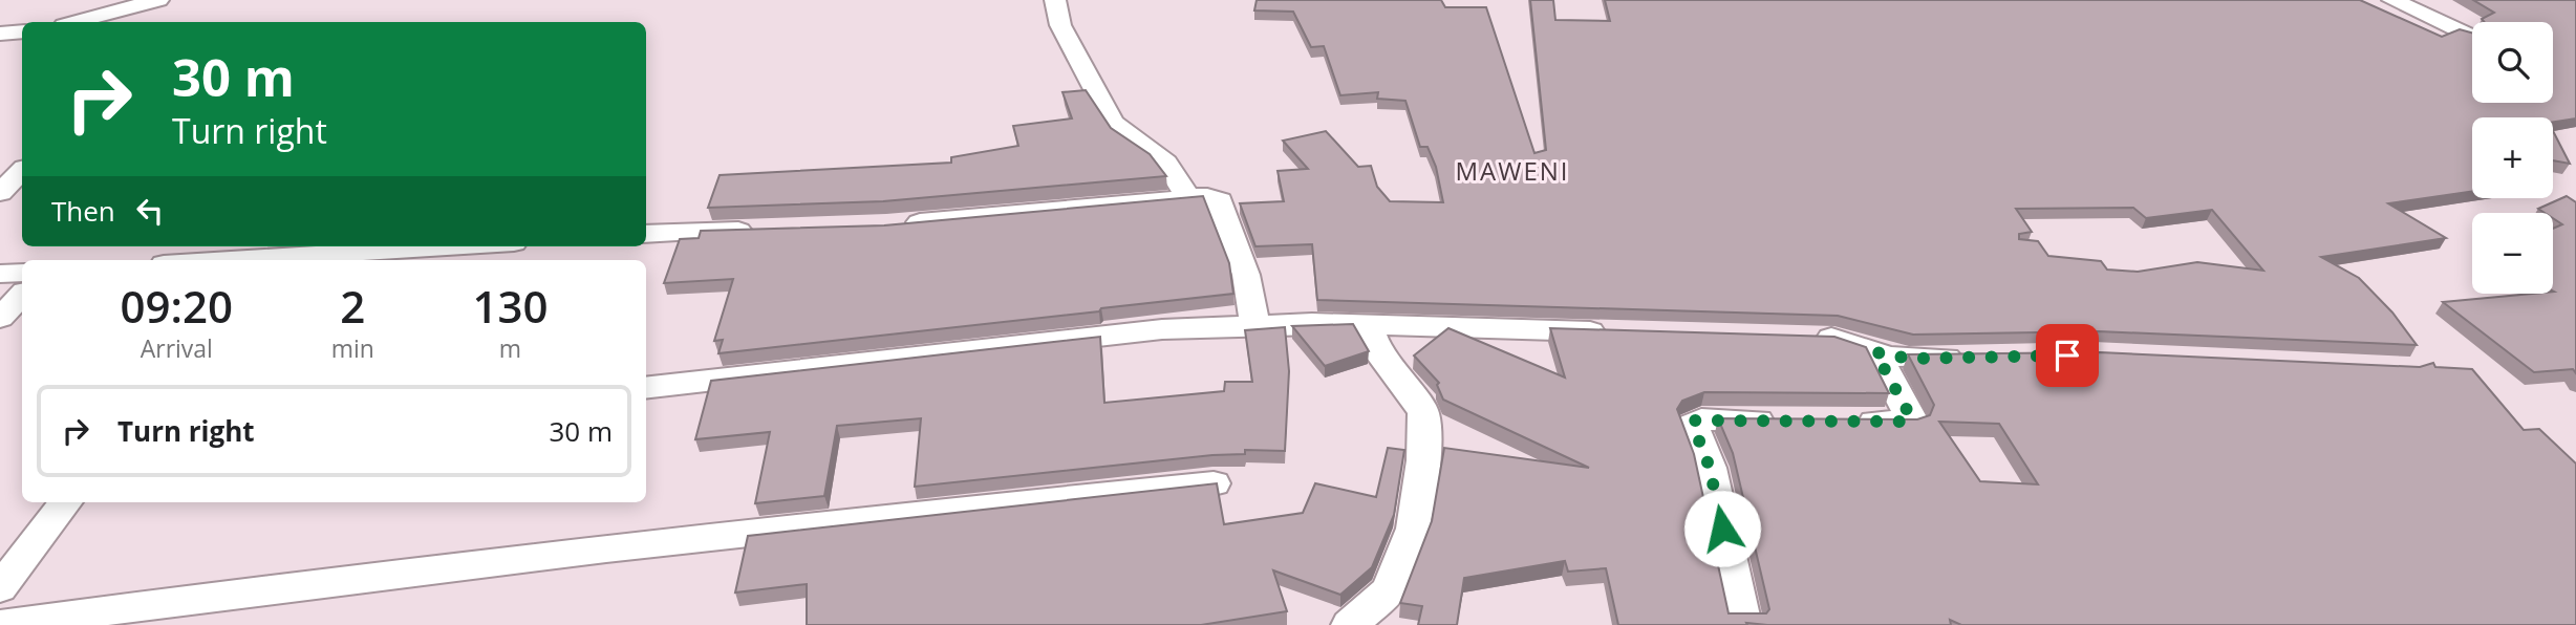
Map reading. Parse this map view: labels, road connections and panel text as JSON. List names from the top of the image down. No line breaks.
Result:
{"districts":["MAWENI"],"page":{"map_buttons":["+","−"],"turn":["30 m","Turn right"],"then":"Then","eta":["09:20","Arrival","2","min","130","m"],"list":[{"name":"Turn right","value":"30 m"}]}}
